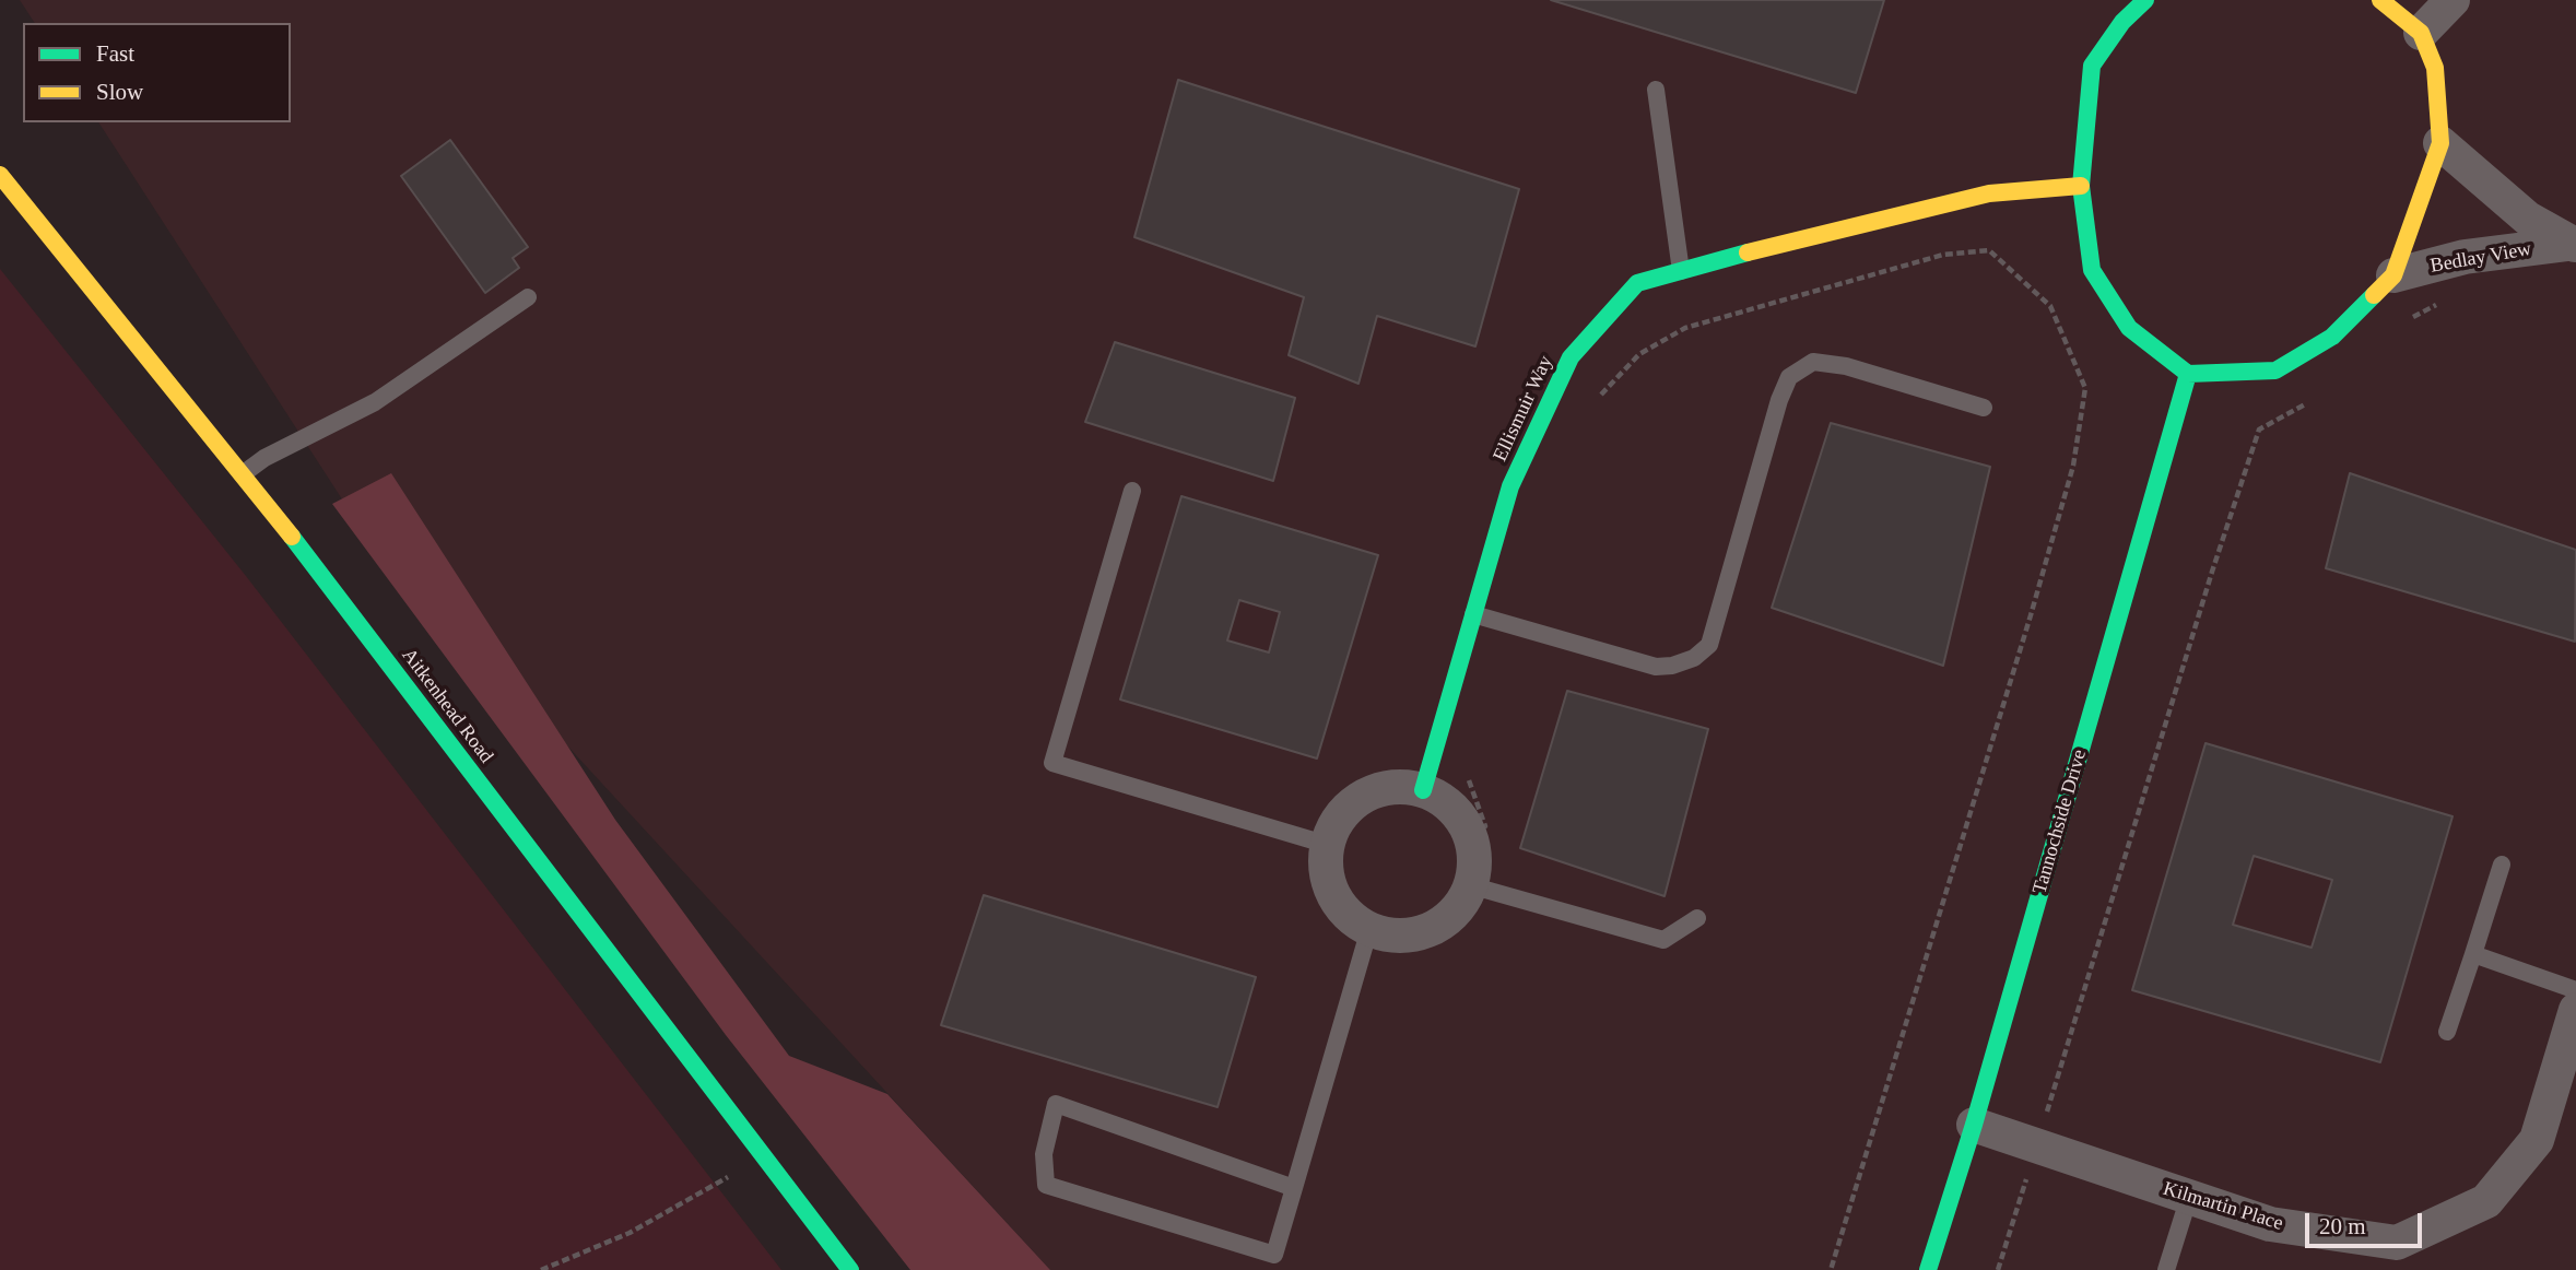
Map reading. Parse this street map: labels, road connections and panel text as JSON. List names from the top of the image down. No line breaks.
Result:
{"streets":{"street":["Bedlay View","Ellismuir Way","Aitkenhead Road","Tannochside Drive","Kilmartin Place"]},"crossings":[["Tannochside Drive","Kilmartin Place"]],"legend":["Fast","Slow"],"scale_bar":"20 m"}
